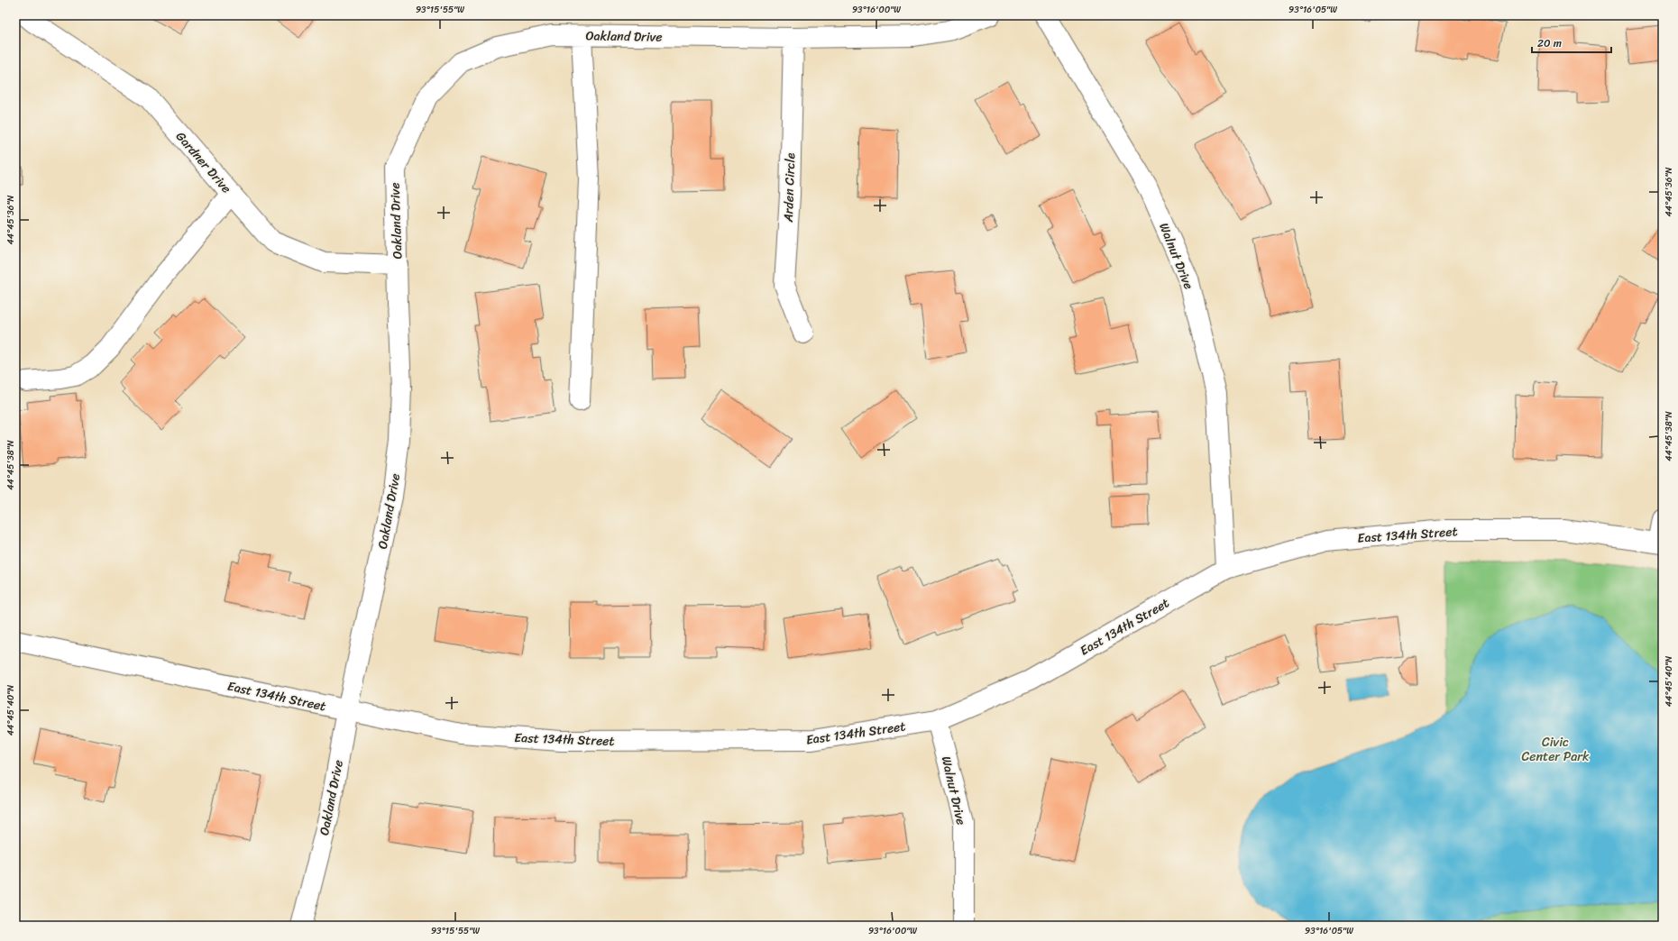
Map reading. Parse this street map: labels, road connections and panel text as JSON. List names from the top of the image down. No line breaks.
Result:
{"streets":{"street":["Oakland Drive","Gardner Drive","Arden Circle","Walnut Drive","East 134th Street"]},"crossings":[["Oakland Drive","Gardner Drive"],["Oakland Drive","Arden Circle"],["Oakland Drive","East 134th Street"],["Walnut Drive","East 134th Street"]],"parks":["Civic Center Park"],"scale_bar":"20 m","coordinates":["93°15'55\"W","93°16'00\"W","93°16'05\"W","44°45'36\"N","44°45'38\"N","44°45'40\"N"]}
